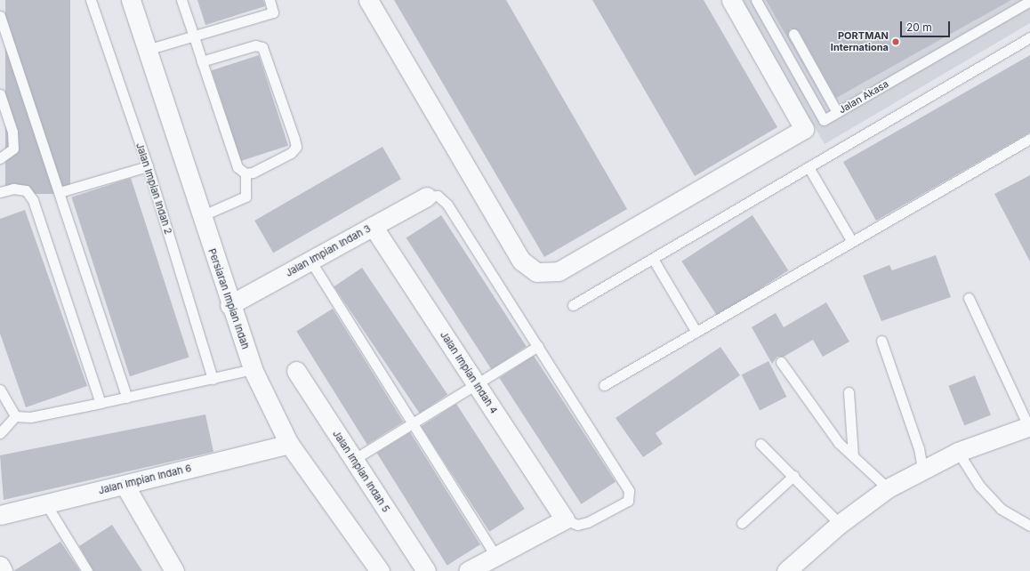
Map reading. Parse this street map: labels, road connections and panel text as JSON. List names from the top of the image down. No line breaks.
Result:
{"streets":{"street":["Jalan Impian Indah 3","Persiaran Impian Indah","Jalan Impian Indah 4","Jalan Impian Indah 5","Jalan Impian Indah 6"],"lane":["Jalan Akasa","Jalan Impian Indah 2"]},"crossings":[["Jalan Impian Indah 3","Persiaran Impian Indah"],["Jalan Impian Indah 3","Jalan Impian Indah 4"],["Persiaran Impian Indah","Jalan Impian Indah 6"]],"places":["PORTMAN Internationa"],"scale_bar":"20 m"}
